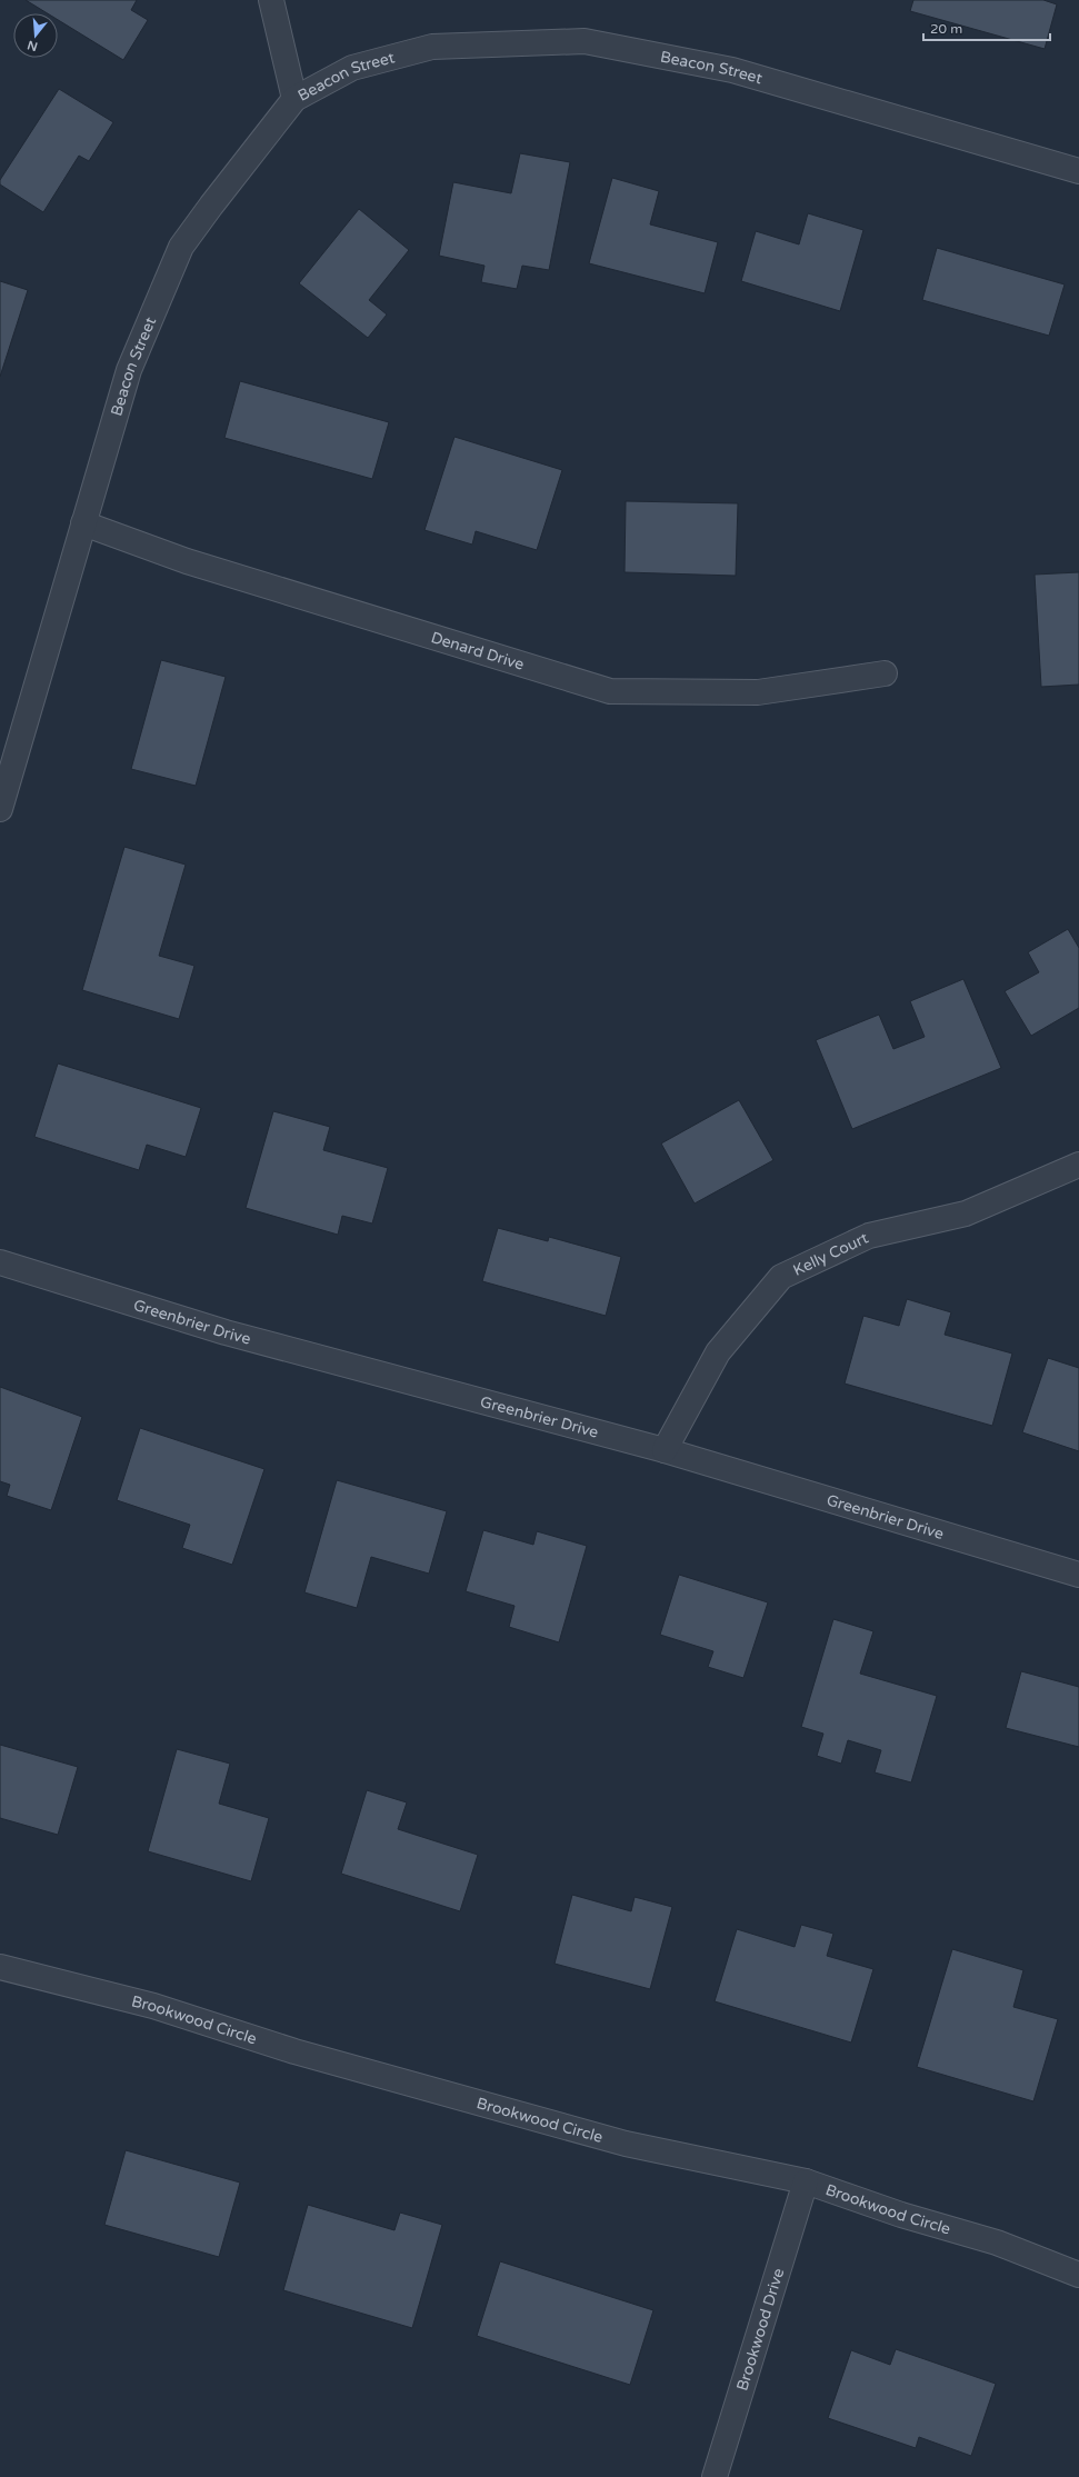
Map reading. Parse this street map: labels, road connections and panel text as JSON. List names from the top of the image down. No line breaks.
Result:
{"streets":{"street":["Beacon Street","Denard Drive","Kelly Court","Greenbrier Drive","Brookwood Circle","Brookwood Drive"]},"crossings":[["Beacon Street","Denard Drive"],["Kelly Court","Greenbrier Drive"],["Brookwood Circle","Brookwood Drive"]],"scale_bar":"20 m","north":"bottom"}
